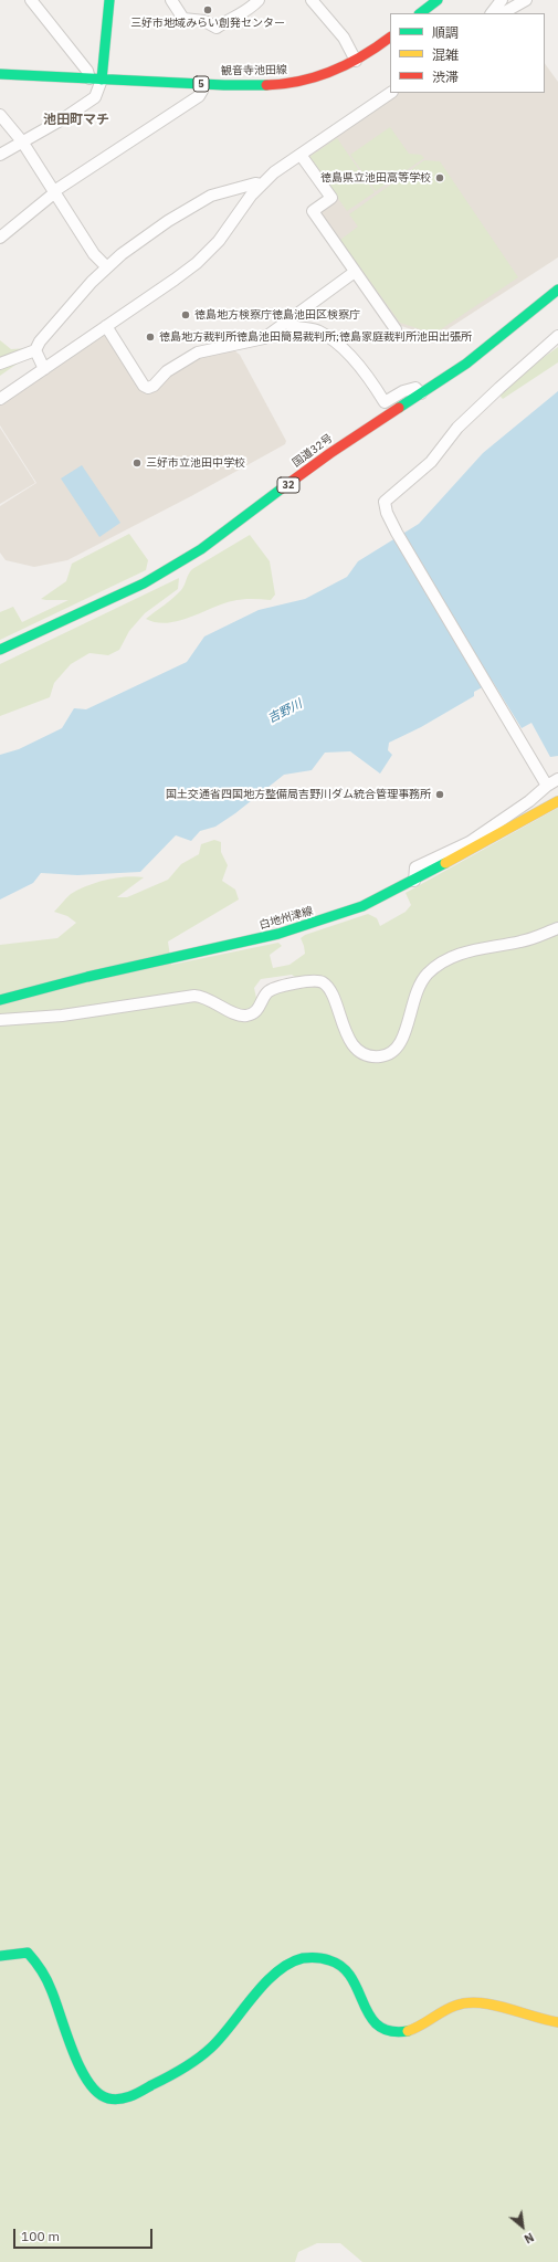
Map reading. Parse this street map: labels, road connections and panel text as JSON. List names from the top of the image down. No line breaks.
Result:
{"streets":{"main road":["観音寺池田線","5","国道32号","32","白地州津線"]},"districts":["池田町マチ"],"water":["吉野川"],"places":["三好市地域みらい創発センター","徳島県立池田高等学校","徳島地方検察庁徳島池田区検察庁","徳島地方裁判所徳島池田簡易裁判所;徳島家庭裁判所池田出張所","三好市立池田中学校","国土交通省四国地方整備局吉野川ダム統合管理事務所"],"legend":["順調","混雑","渋滞"],"scale_bar":"100 m","north":"bottom right"}
